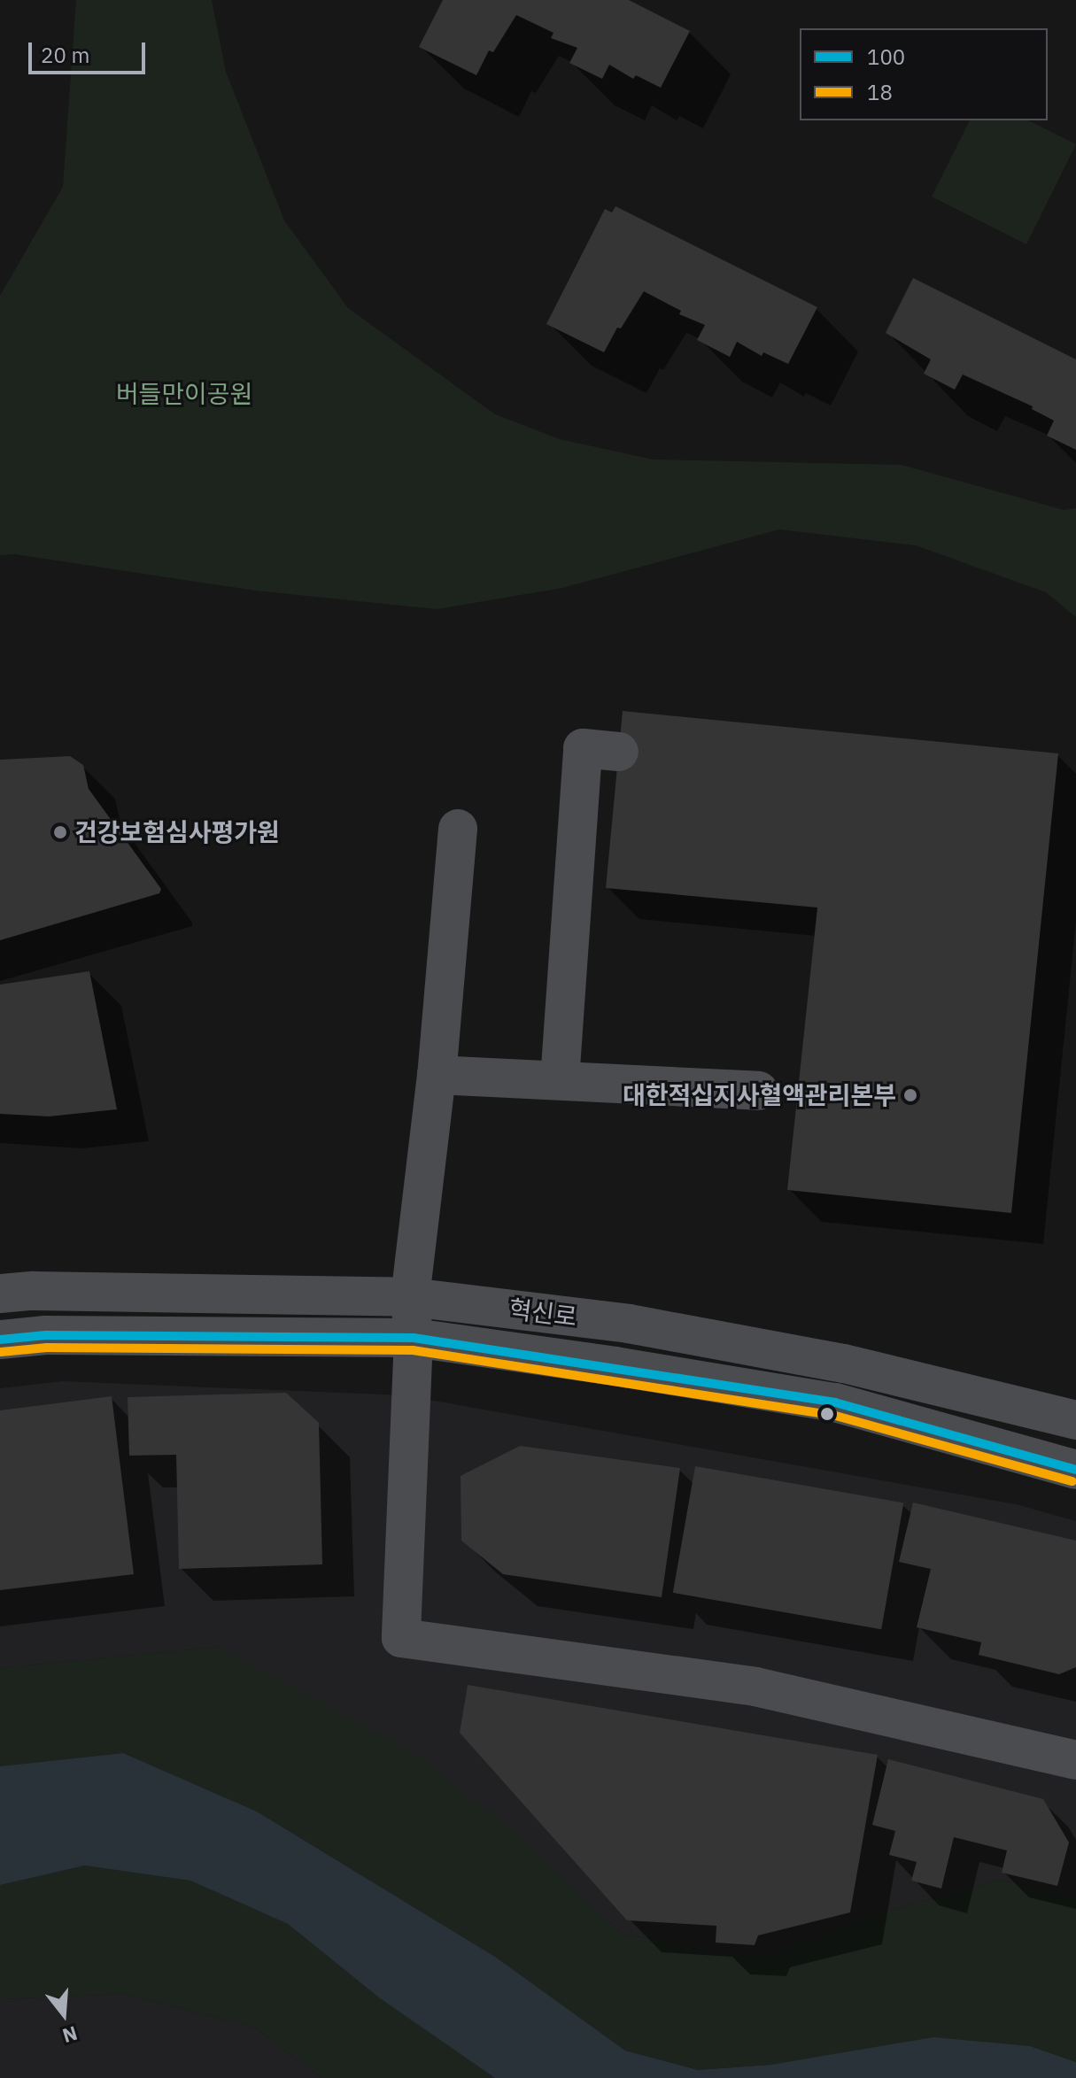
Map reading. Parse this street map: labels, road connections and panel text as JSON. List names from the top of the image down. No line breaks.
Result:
{"streets":{"street":["혁신로"]},"parks":["버들만이공원"],"places":["건강보험심사평가원","대한적십지사혈액관리본부"],"lines":["transit line 100","transit line 18"],"legend":["100","18"],"scale_bar":"20 m","north":"bottom"}
